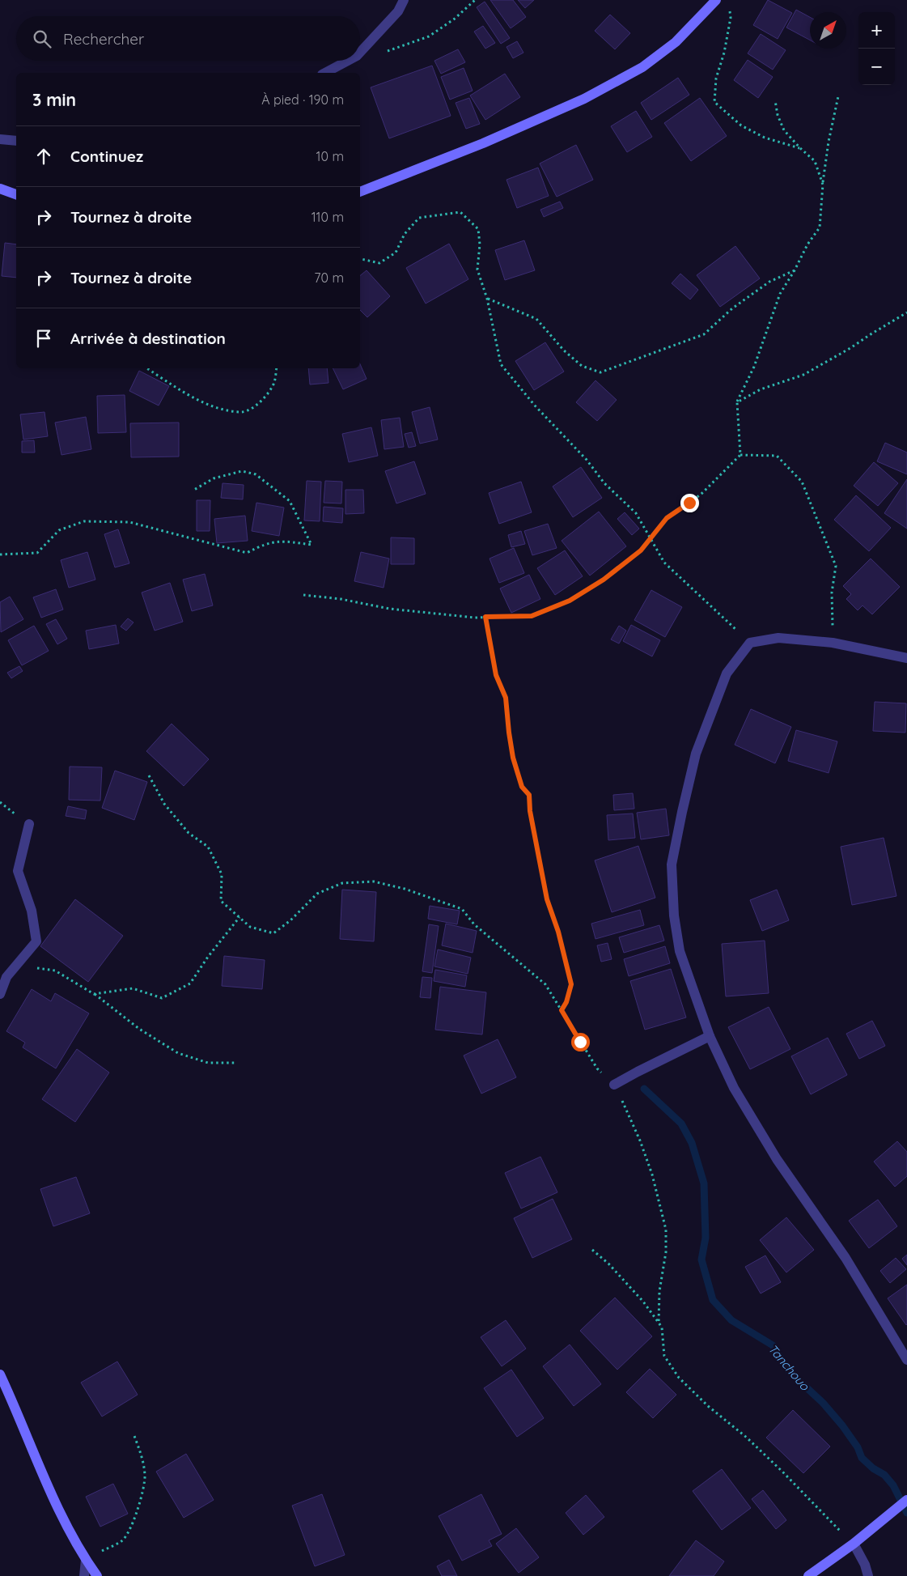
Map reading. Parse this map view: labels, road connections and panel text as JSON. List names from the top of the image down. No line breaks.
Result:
{"water":["Tanchouo"],"north":"top right","page":{"map_buttons":["+","−"],"search":"Rechercher","heading":["3 min","À pied · 190 m"],"list":[["Continuez","10 m"],["Tournez à droite","110 m"],["Tournez à droite","70 m"],"Arrivée à destination"]}}
